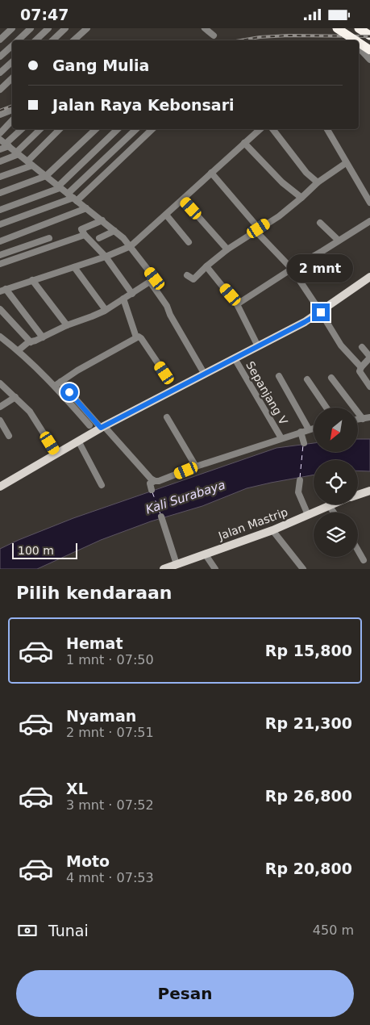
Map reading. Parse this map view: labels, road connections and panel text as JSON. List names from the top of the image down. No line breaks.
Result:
{"streets":{"main road":["Jalan Mastrip"],"street":["Sepanjang V"]},"water":["Kali Surabaya"],"scale_bar":"100 m","north":"bottom left","page":{"status":"07:47","banner":["Gang Mulia","Jalan Raya Kebonsari"],"bubble":"2 mnt","scale":"100 m","heading":"Pilih kendaraan","list":[{"name":"Hemat","note":"1 mnt · 07:50","value":"Rp 15,800"},{"name":"Nyaman","note":"2 mnt · 07:51","value":"Rp 21,300"},{"name":"XL","note":"3 mnt · 07:52","value":"Rp 26,800"},{"name":"Moto","note":"4 mnt · 07:53","value":"Rp 20,800"}],"pay":["Tunai","450 m"],"buttons":"Pesan"}}
